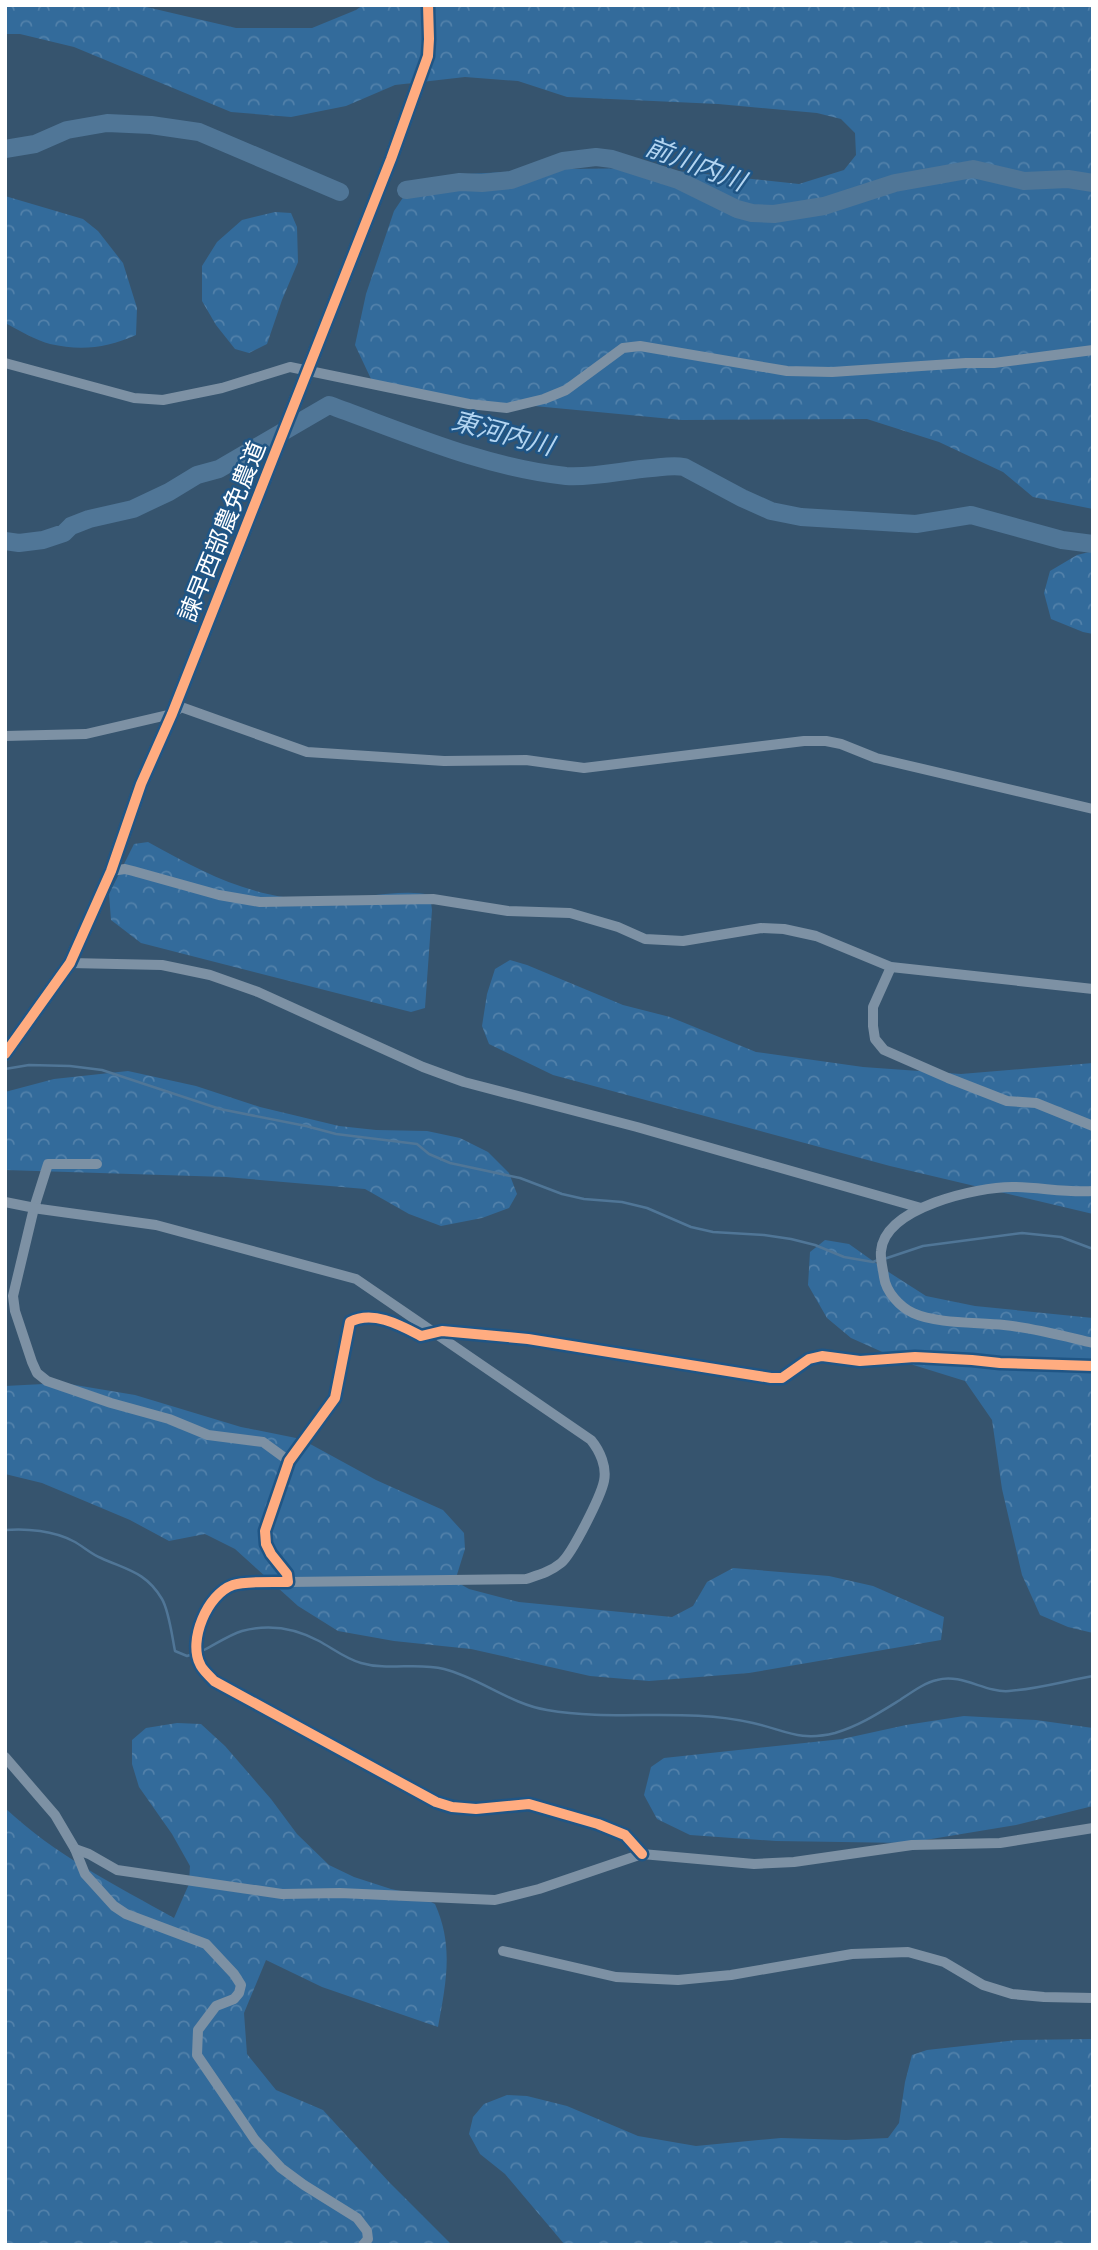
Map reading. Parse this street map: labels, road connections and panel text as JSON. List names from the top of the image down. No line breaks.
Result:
{"streets":{"street":["諫早西部農免農道"]},"water":["前川内川","東河内川"]}
